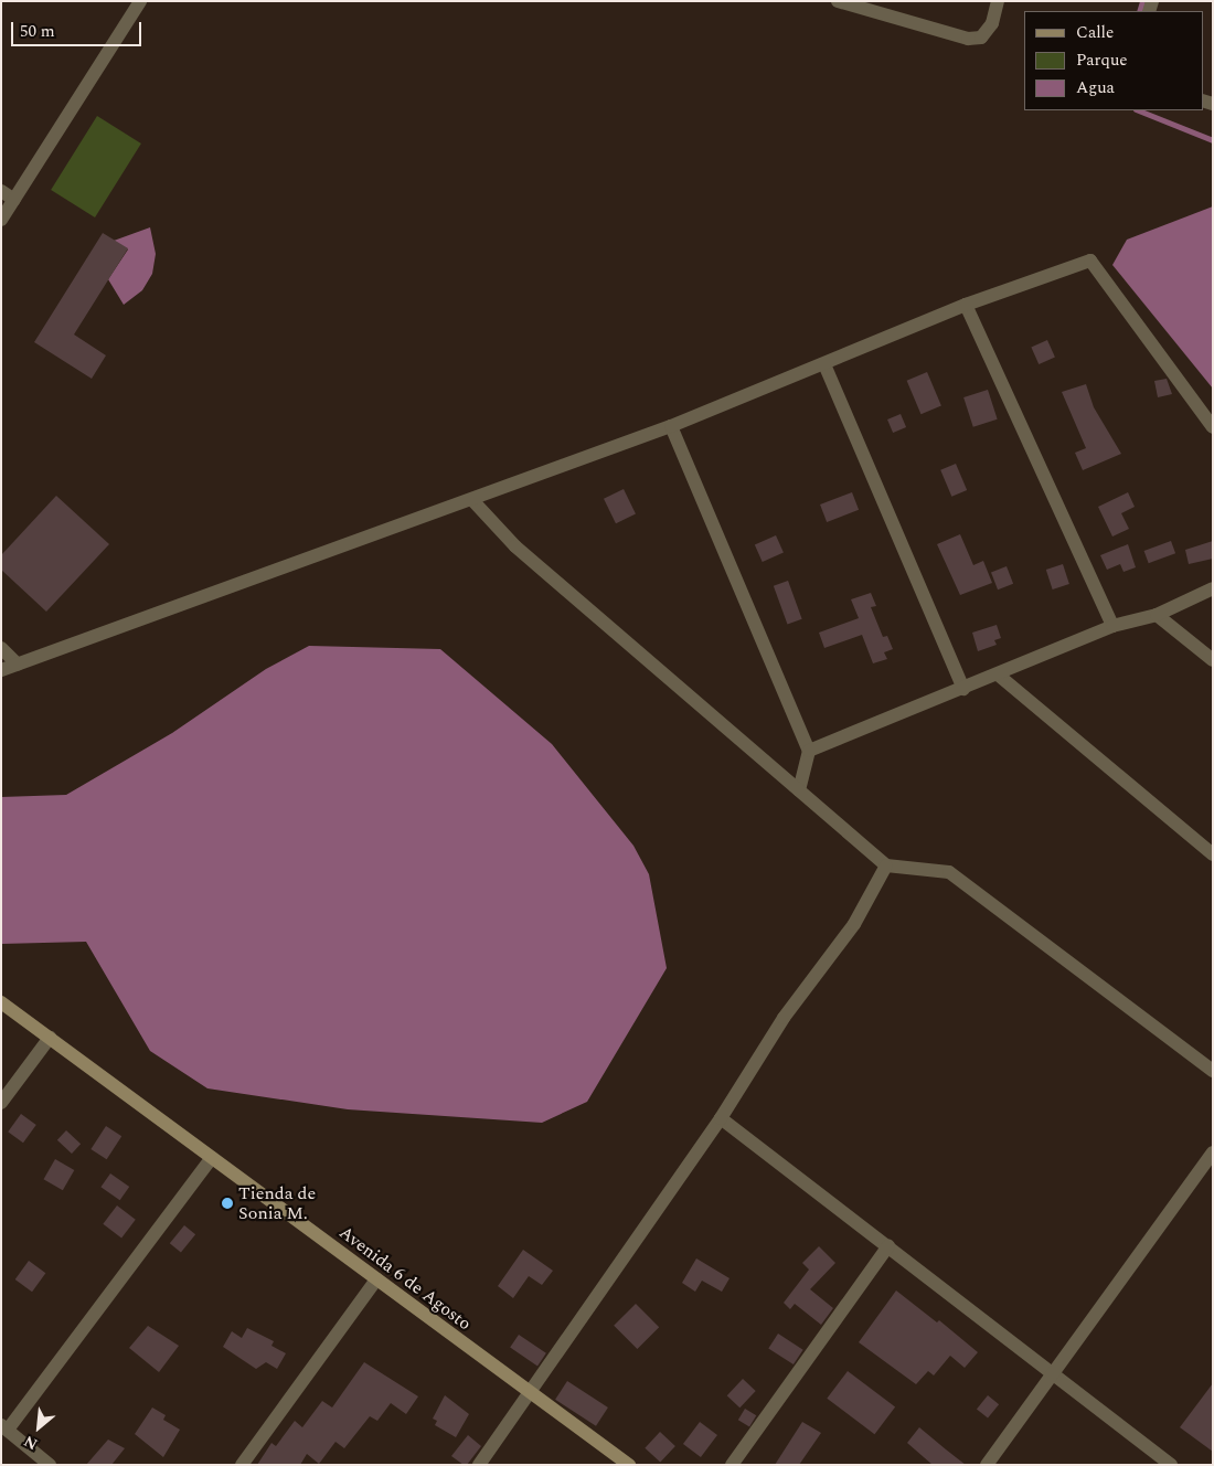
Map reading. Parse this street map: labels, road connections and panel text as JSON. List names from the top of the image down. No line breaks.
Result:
{"streets":{"street":["Avenida 6 de Agosto"]},"places":["Tienda de Sonia M."],"legend":["Calle","Parque","Agua"],"scale_bar":"50 m","north":"bottom left"}
